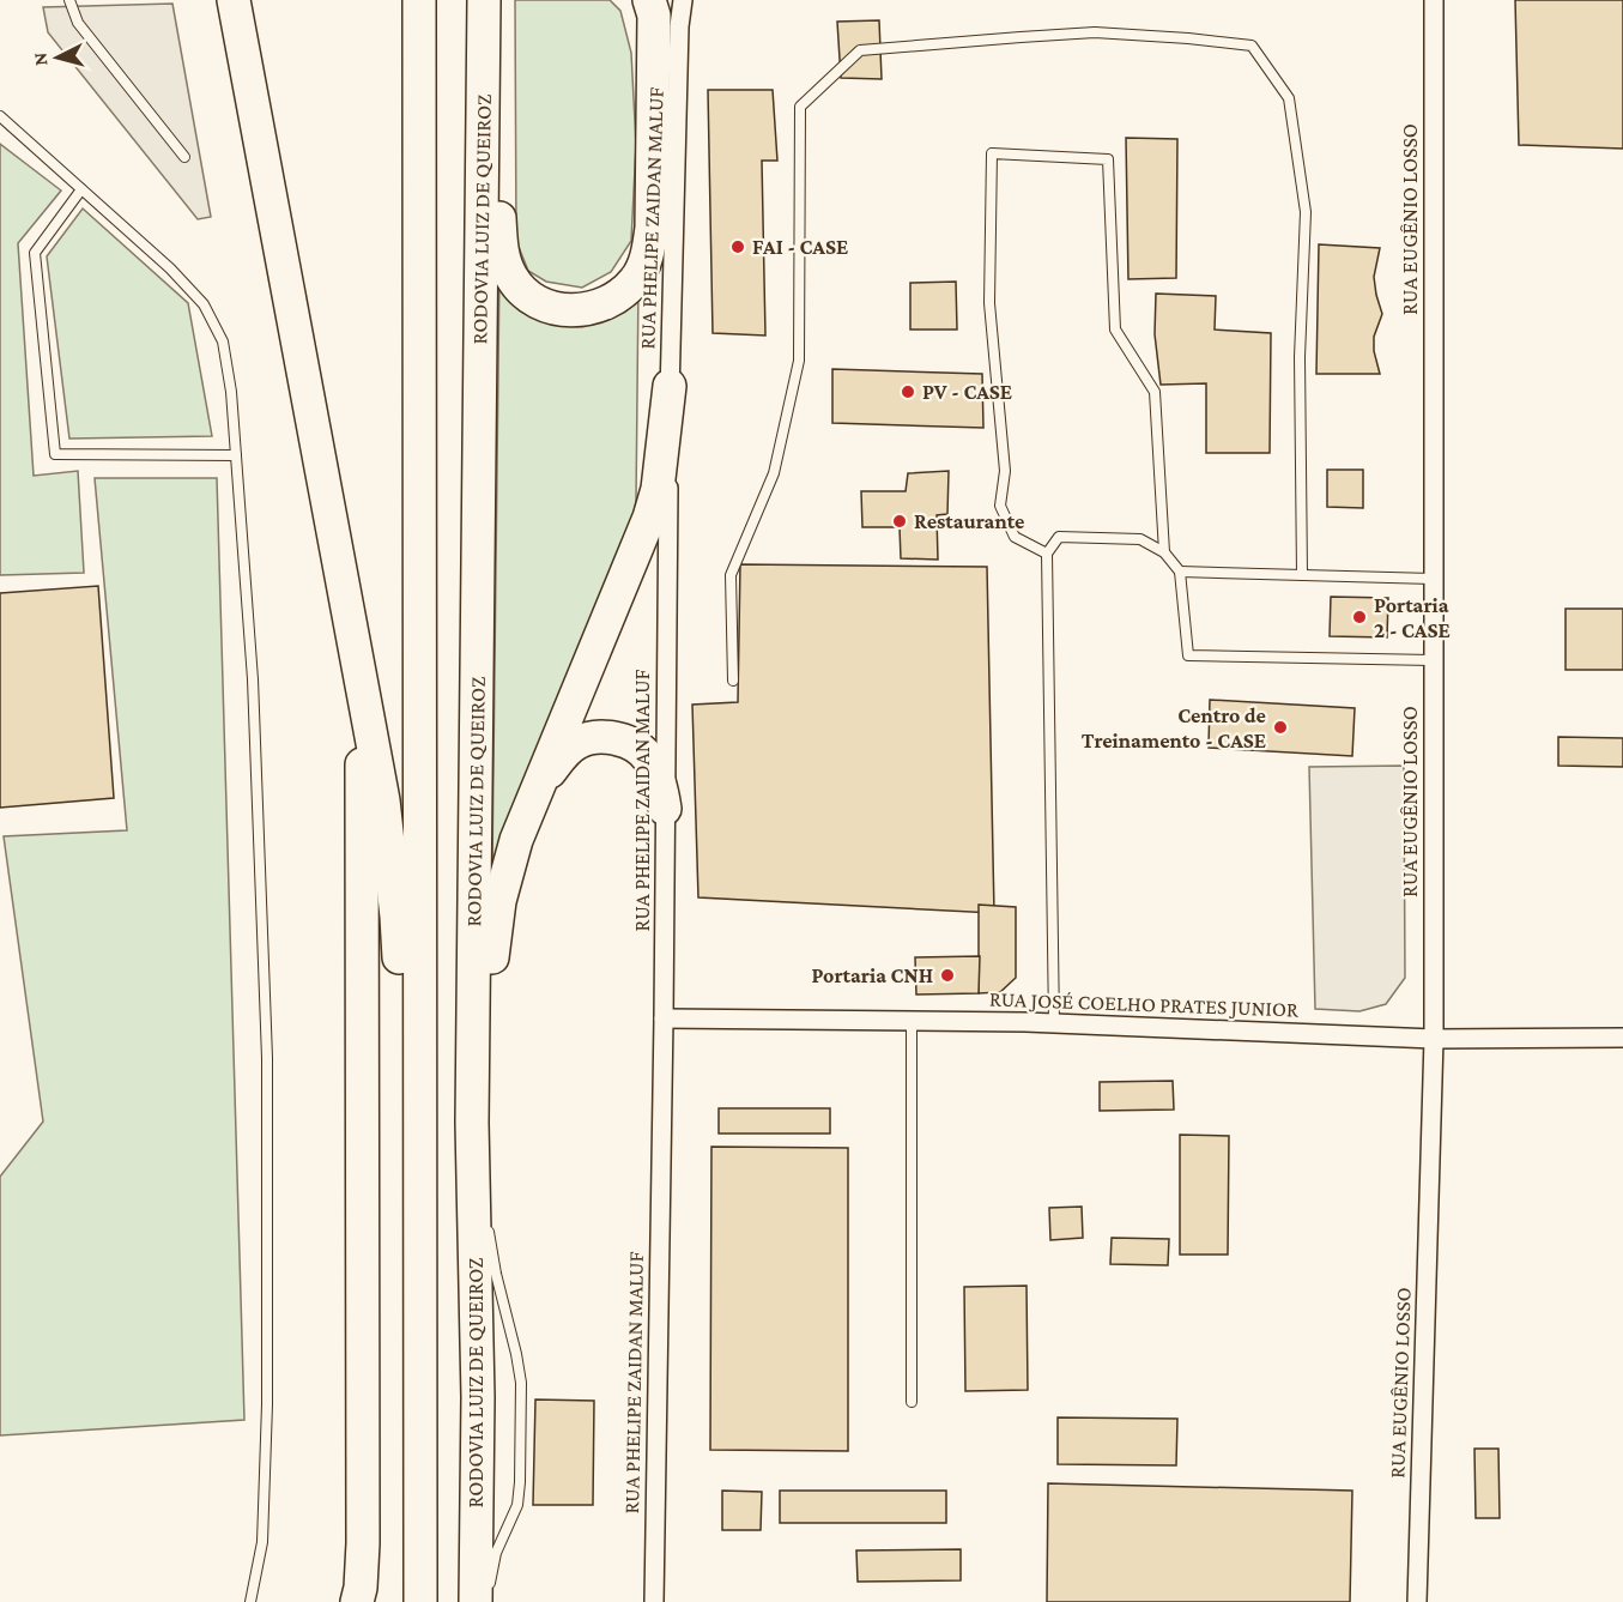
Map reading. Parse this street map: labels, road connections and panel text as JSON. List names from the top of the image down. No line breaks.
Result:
{"streets":{"highway":["RODOVIA LUIZ DE QUEIROZ"],"street":["RUA PHELIPE ZAIDAN MALUF","RUA EUGÊNIO LOSSO","RUA JOSÉ COELHO PRATES JUNIOR"]},"crossings":[["RUA PHELIPE ZAIDAN MALUF","RUA JOSÉ COELHO PRATES JUNIOR"],["RUA EUGÊNIO LOSSO","RUA JOSÉ COELHO PRATES JUNIOR"]],"places":["FAI - CASE","PV - CASE","Restaurante","Portaria 2 - CASE","Centro de Treinamento - CASE","Portaria CNH"],"north":"left"}
